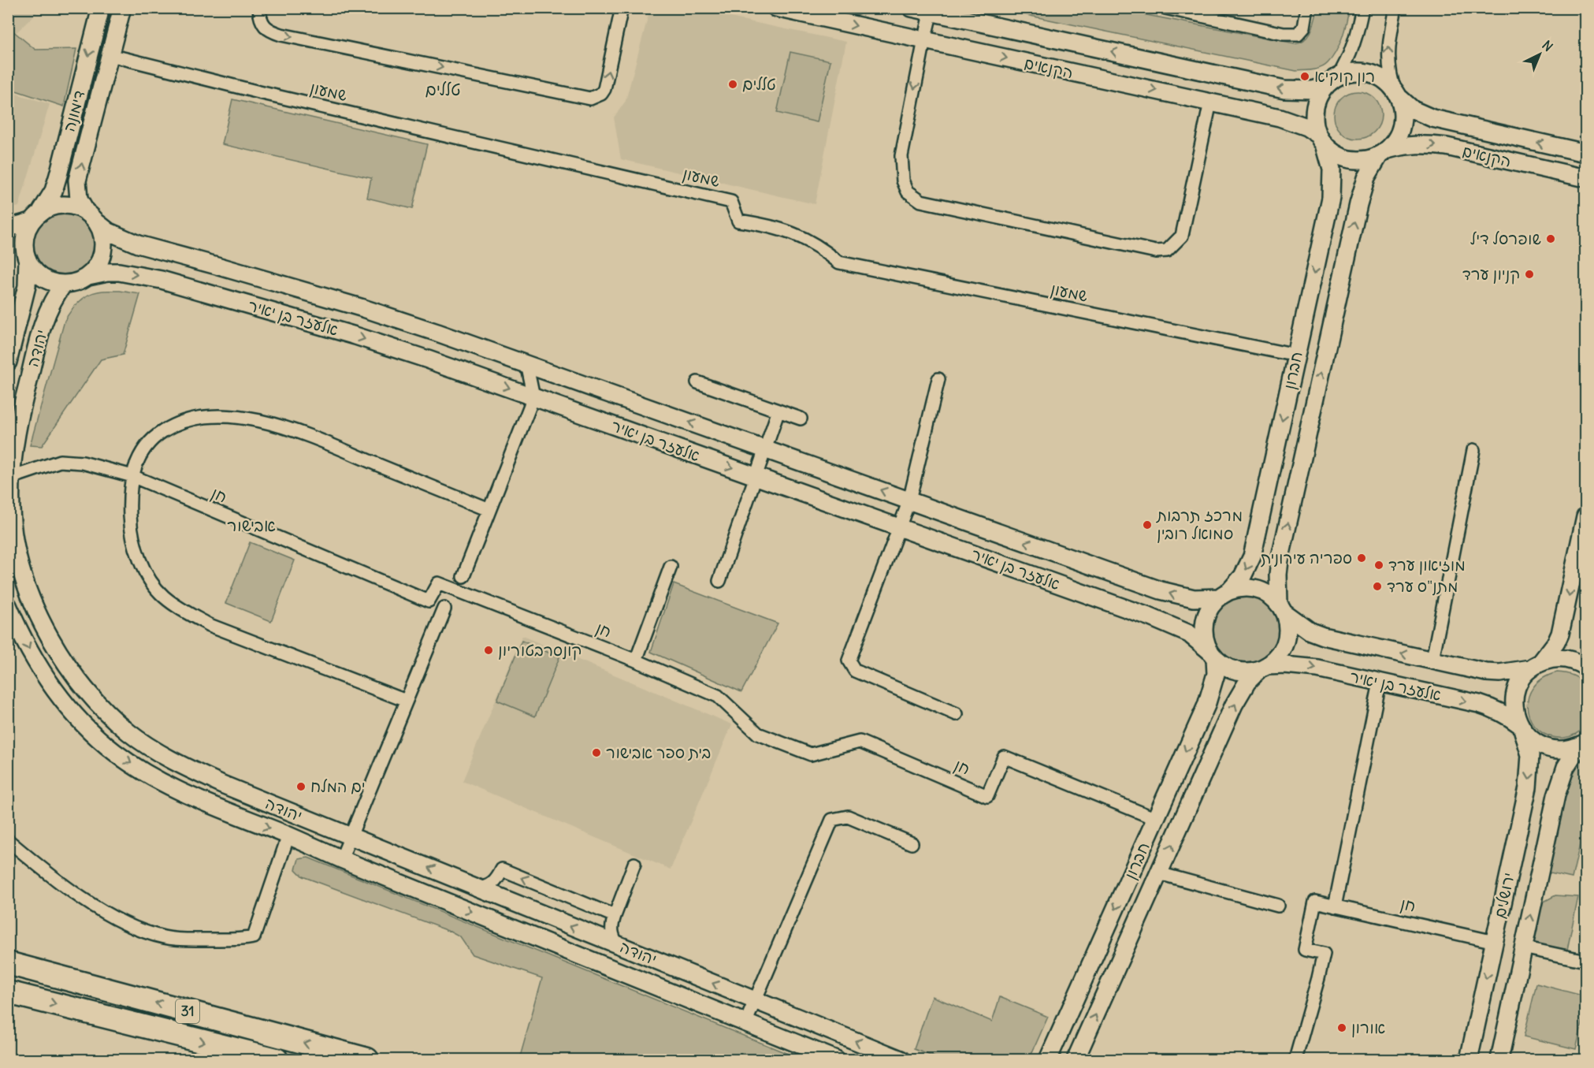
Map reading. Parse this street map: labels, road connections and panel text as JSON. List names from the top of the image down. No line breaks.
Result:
{"streets":{"highway":["31"],"street":["הקנאים","שמעון","דימונה","אלעזר בן יאיר","יהודה","חברון","חן","ירושלים"]},"crossings":[["הקנאים","חברון"],["שמעון","דימונה"],["שמעון","חברון"],["דימונה","אלעזר בן יאיר"],["דימונה","יהודה"],["אלעזר בן יאיר","יהודה"],["אלעזר בן יאיר","חברון"],["אלעזר בן יאיר","ירושלים"],["יהודה","חן"],["חברון","חן"],["חן","ירושלים"]],"districts":["טללים","אבישור"],"places":["רון קוקיא","טללים","שופרסל דיל","קניון ערד","מרכז תרבות סמואל רובין","ספריה עירונית","מוזיאון ערד","מתנ\"ס ערד","קונסרבטוריון","בית ספר אבישור","ים המלח","אורון"],"north":"top right"}
